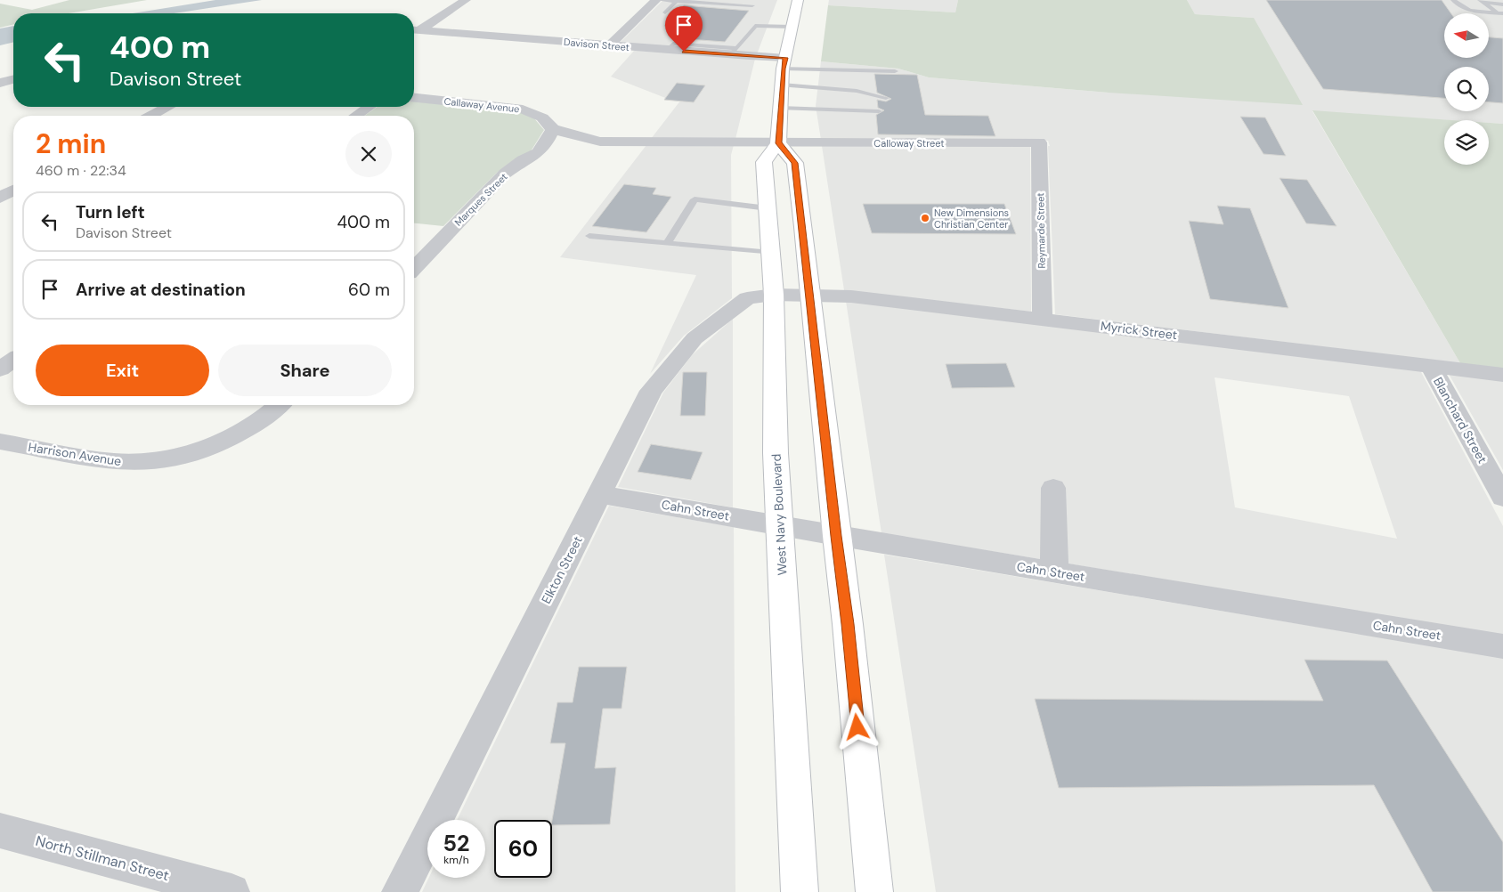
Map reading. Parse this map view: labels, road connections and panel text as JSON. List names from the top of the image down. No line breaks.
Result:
{"streets":{"main road":["West Navy Boulevard"],"street":["Davison Street","Callaway Avenue","Calloway Street","Marques Street","Reymarde Street","Myrick Street","Blanchard Street","Harrison Avenue","Cahn Street","Elkton Street","North Stillman Street"]},"crossings":[["Callaway Avenue","Calloway Street"],["Callaway Avenue","Marques Street"],["Callaway Avenue","West Navy Boulevard"],["Calloway Street","Reymarde Street"],["Calloway Street","West Navy Boulevard"],["Reymarde Street","Myrick Street"],["Myrick Street","Blanchard Street"],["Myrick Street","West Navy Boulevard"],["Myrick Street","Elkton Street"],["Cahn Street","West Navy Boulevard"],["Cahn Street","Elkton Street"],["West Navy Boulevard","Elkton Street"]],"places":["New Dimensions Christian Center"],"north":"left","page":{"turn":["400 m","Davison Street"],"heading":["2 min","460 m · 22:34"],"list":[{"name":"Turn left","note":"Davison Street","value":"400 m"},{"name":"Arrive at destination","value":"60 m"}],"buttons":["Exit","Share"],"speed":"52 km/h","limit":"60"}}
